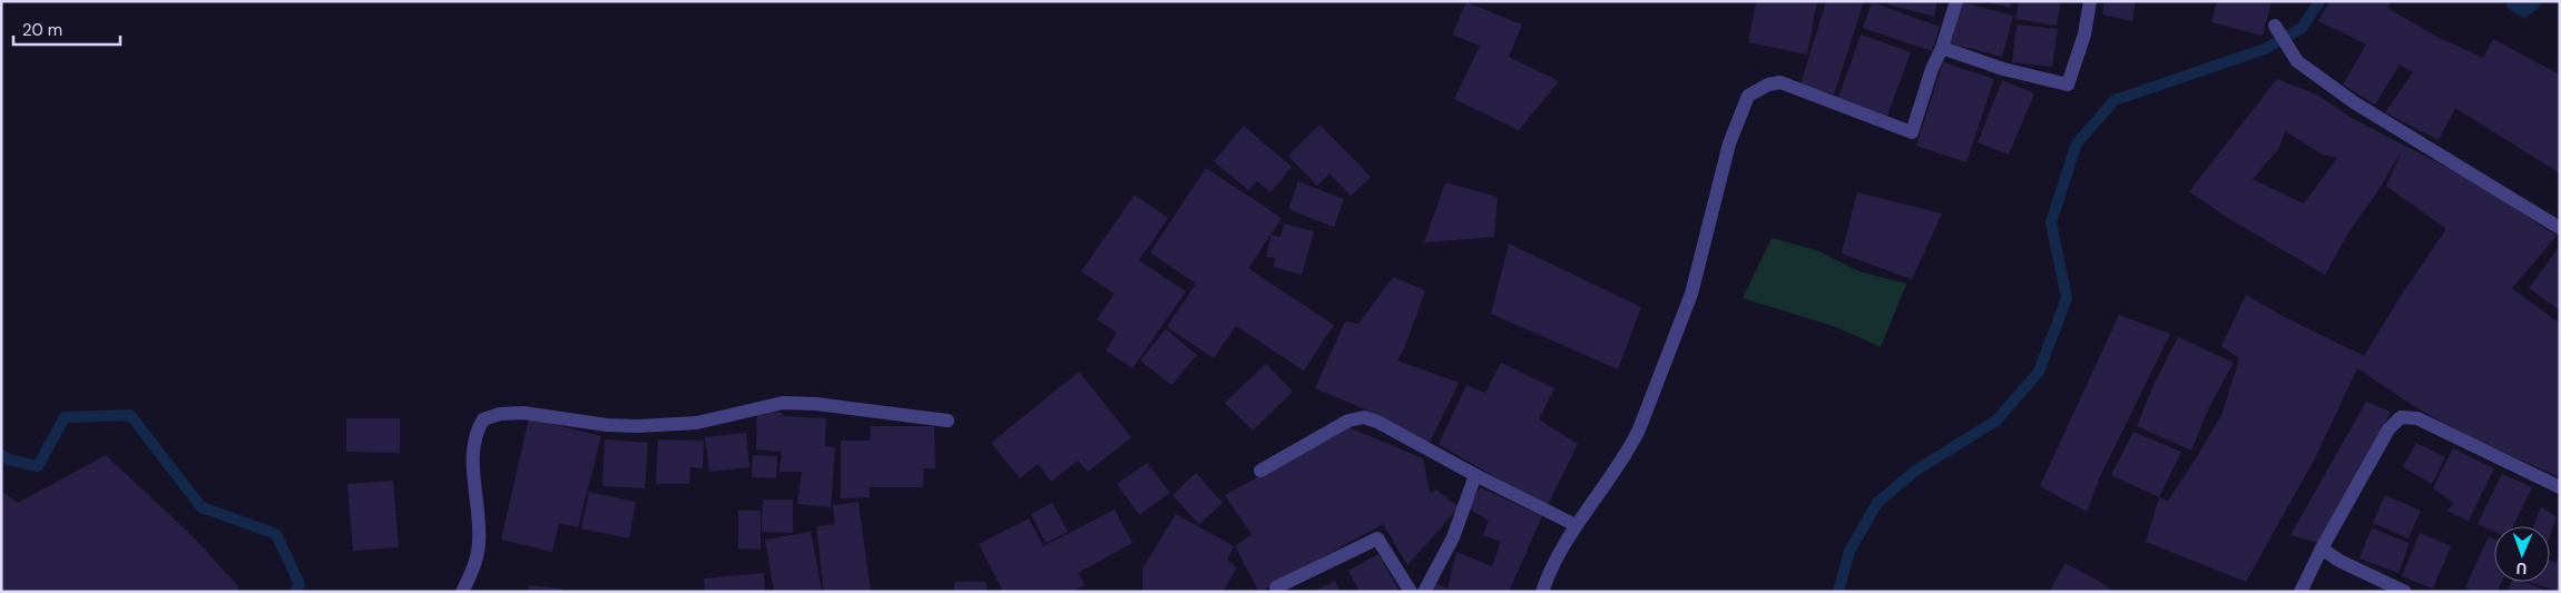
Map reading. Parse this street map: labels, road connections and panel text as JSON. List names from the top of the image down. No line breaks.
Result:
{"scale_bar":"20 m","north":"bottom"}
